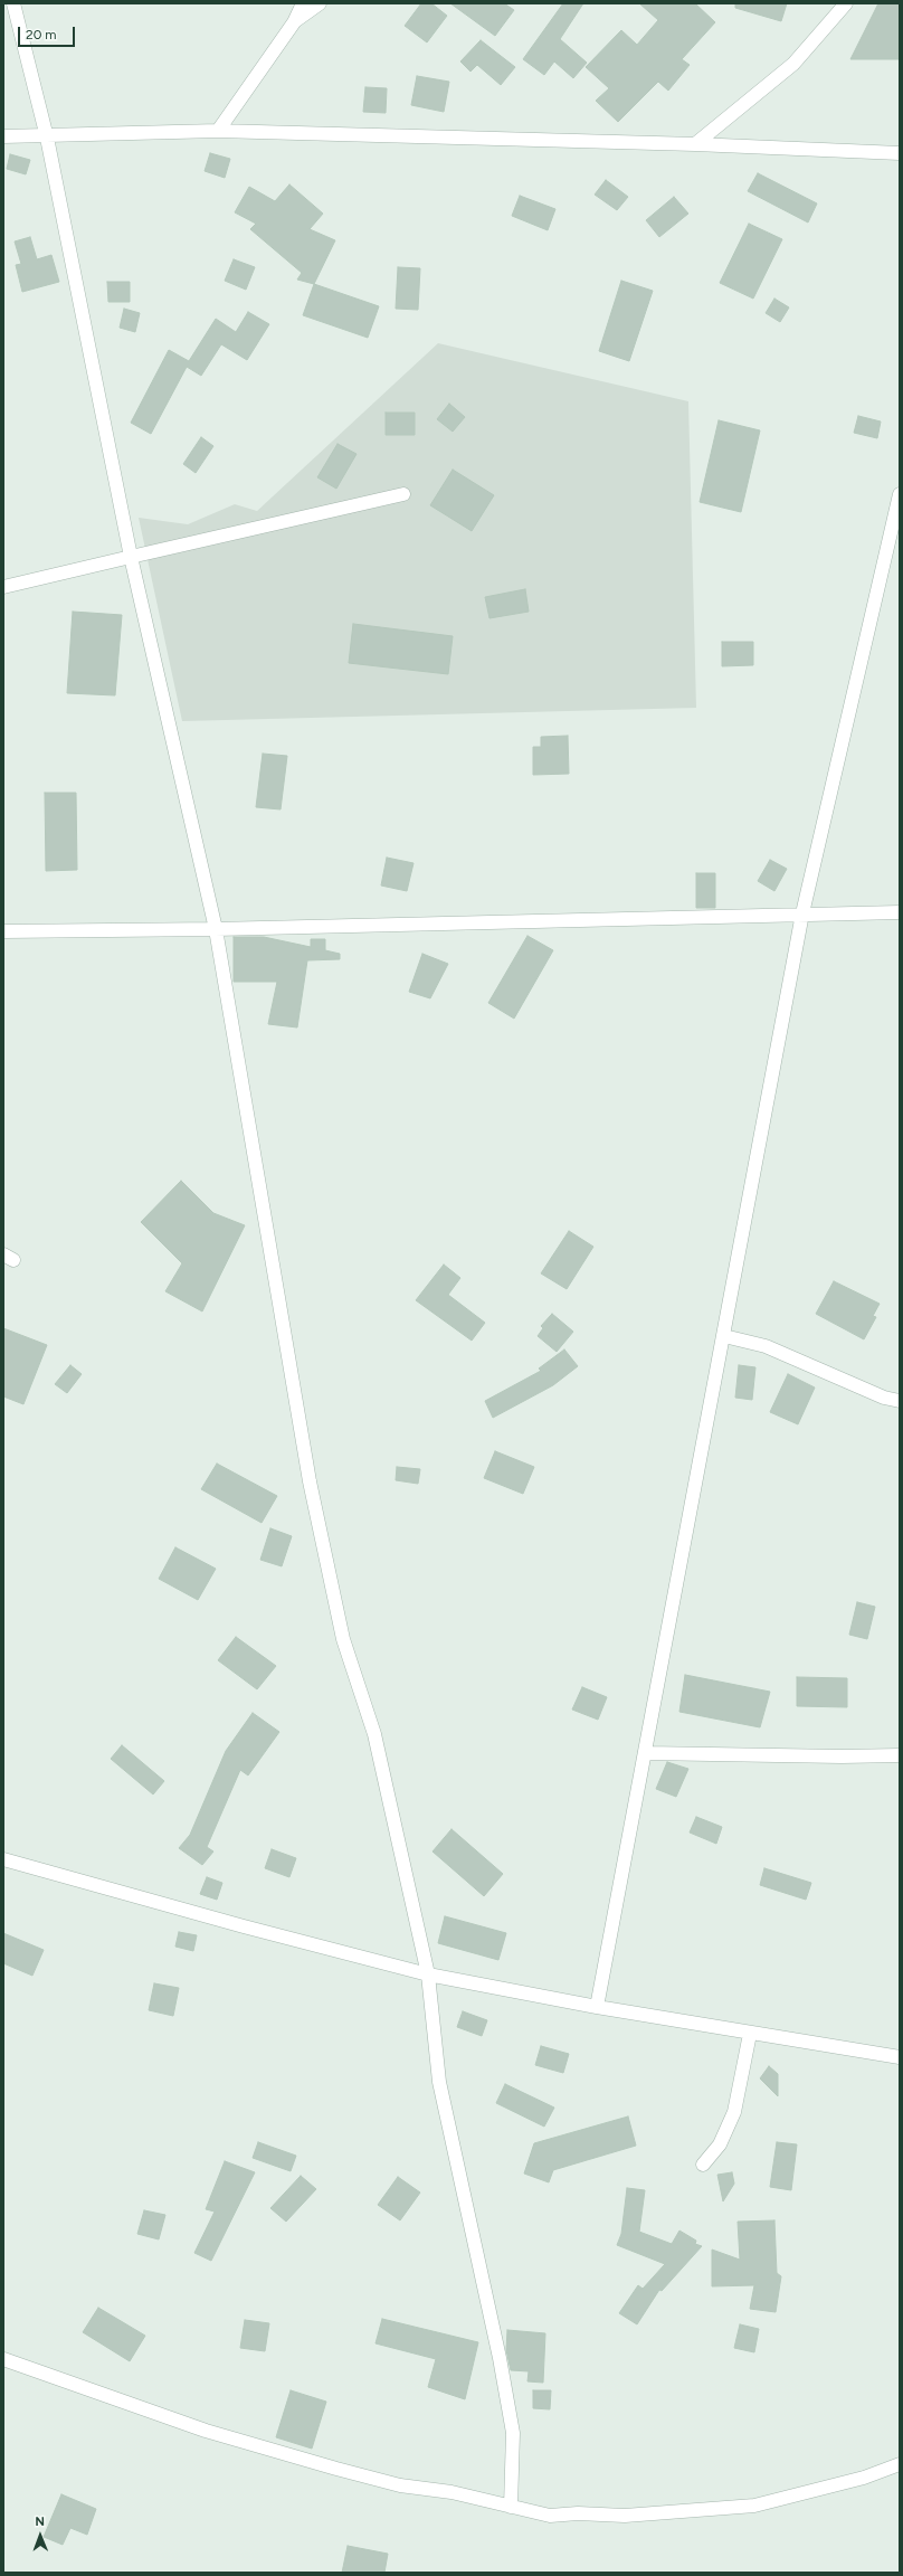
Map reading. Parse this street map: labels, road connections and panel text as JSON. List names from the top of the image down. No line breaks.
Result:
{"scale_bar":"20 m","north":"top"}
